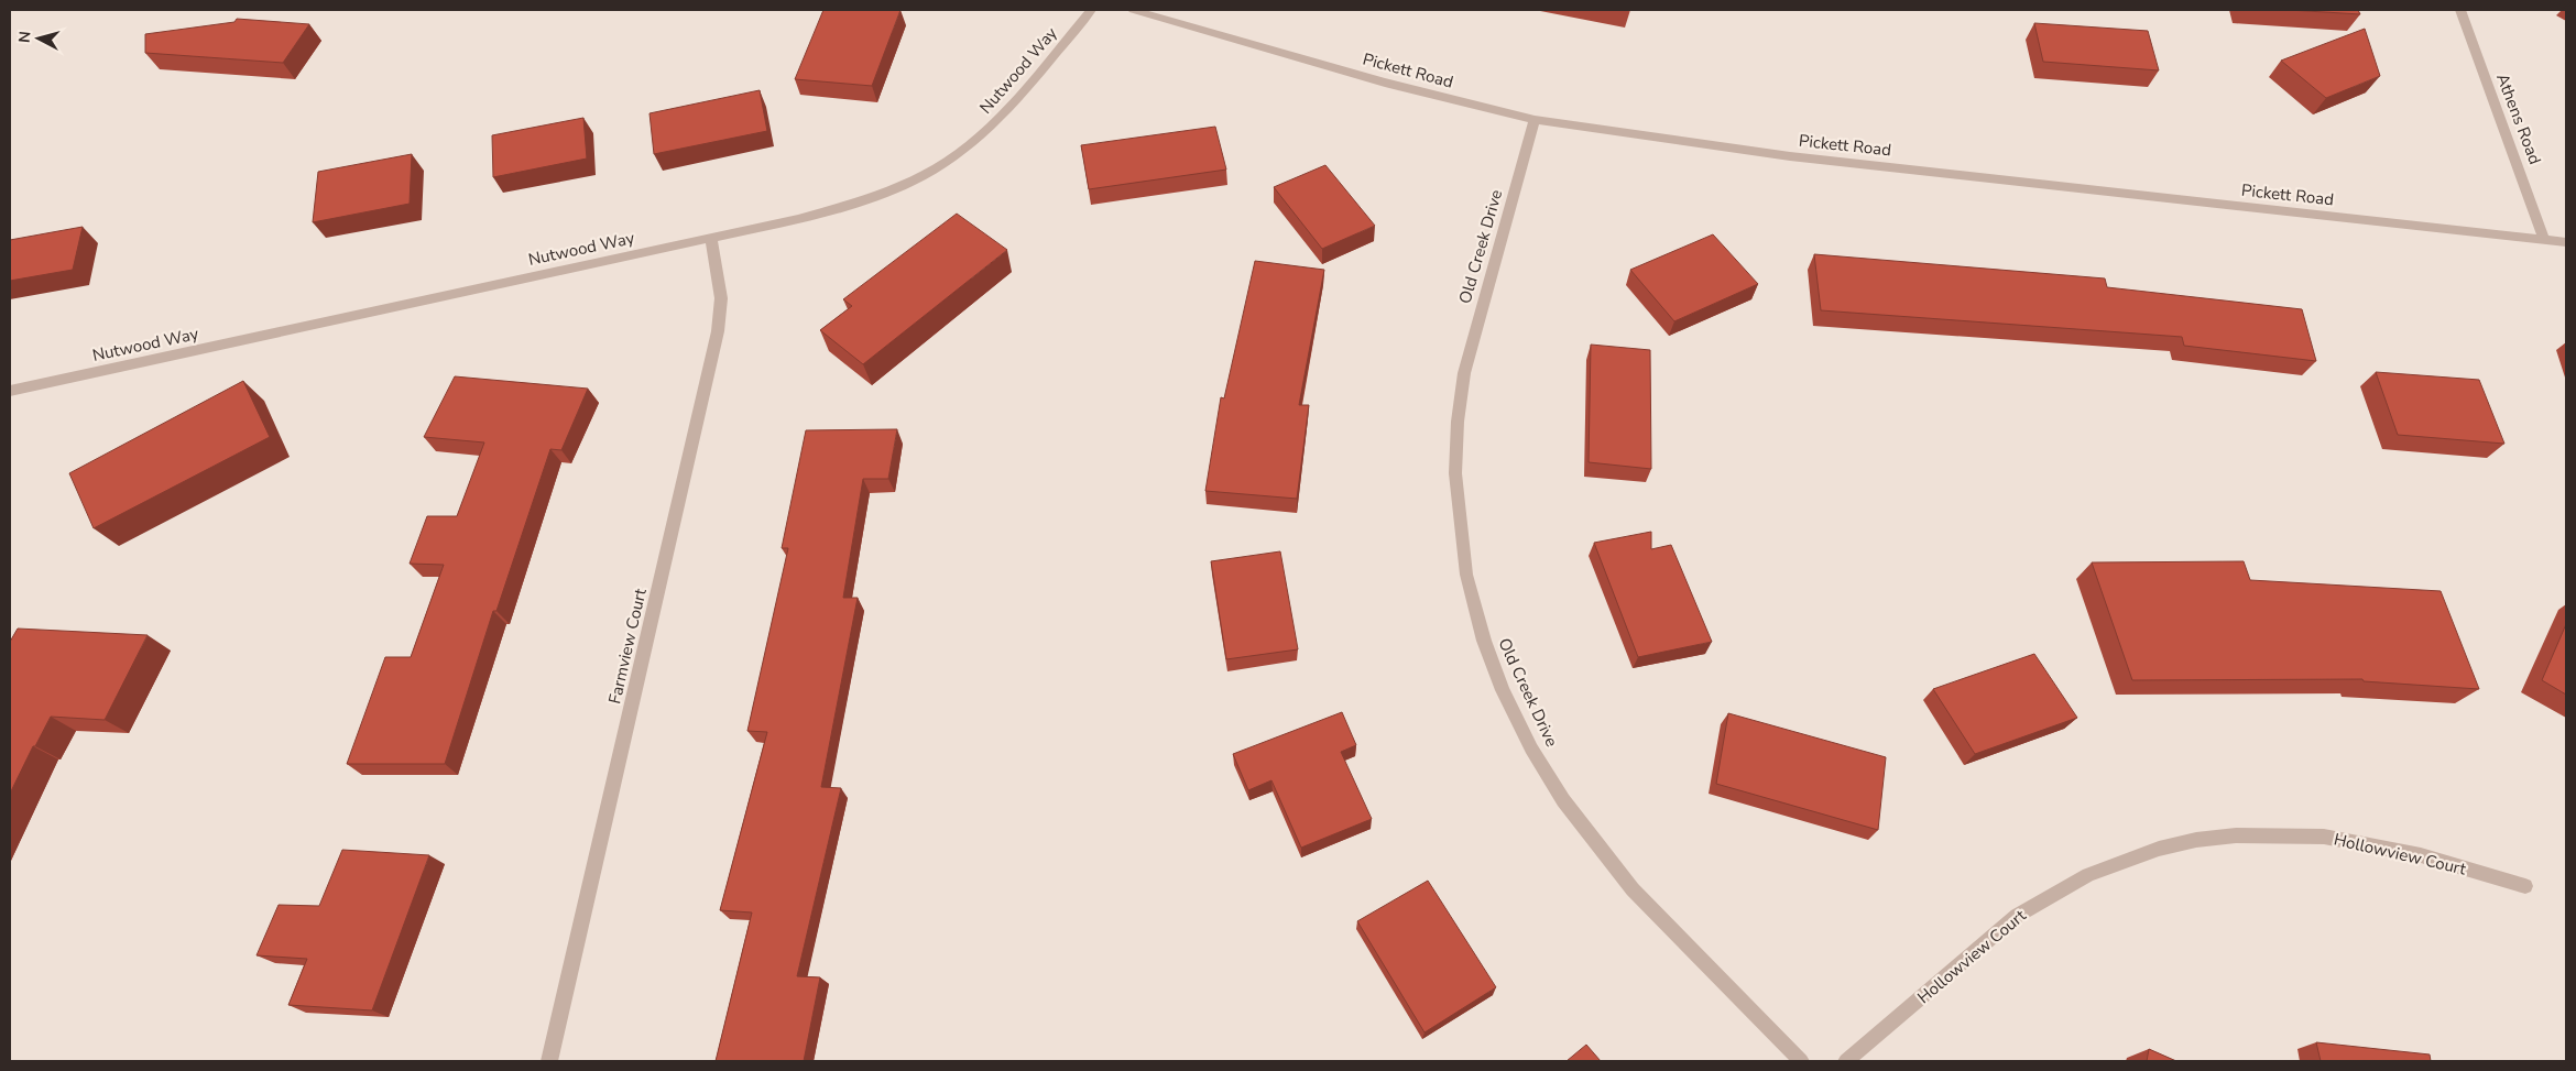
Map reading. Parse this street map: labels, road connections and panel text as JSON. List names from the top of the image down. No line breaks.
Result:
{"streets":{"street":["Nutwood Way","Pickett Road","Athens Road","Old Creek Drive","Farmview Court","Hollowview Court"]},"crossings":[["Nutwood Way","Farmview Court"],["Pickett Road","Athens Road"],["Pickett Road","Old Creek Drive"]],"north":"left"}
